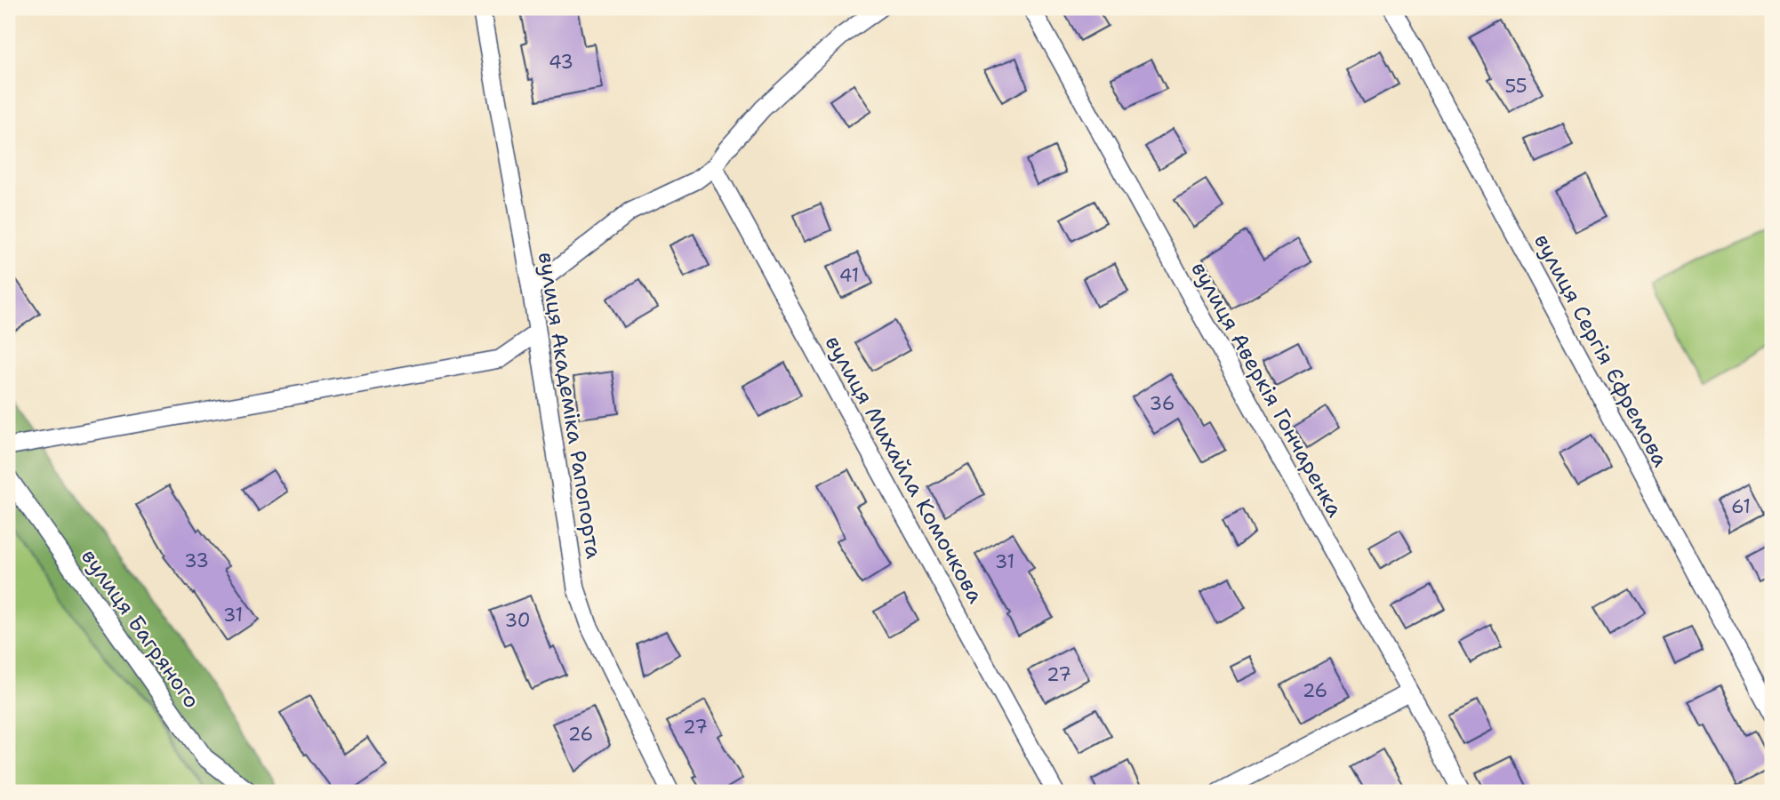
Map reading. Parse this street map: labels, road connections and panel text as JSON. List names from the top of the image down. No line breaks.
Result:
{"streets":{"street":["вулиця Сергія Єфремова","вулиця Аверкія Гончаренка","вулиця Академіка Рапопорта","вулиця Михайла Комочкова","вулиця Багряного"]},"house_numbers":["43","55","41","36","61","33","31","31","30","27","26","27","26"]}
